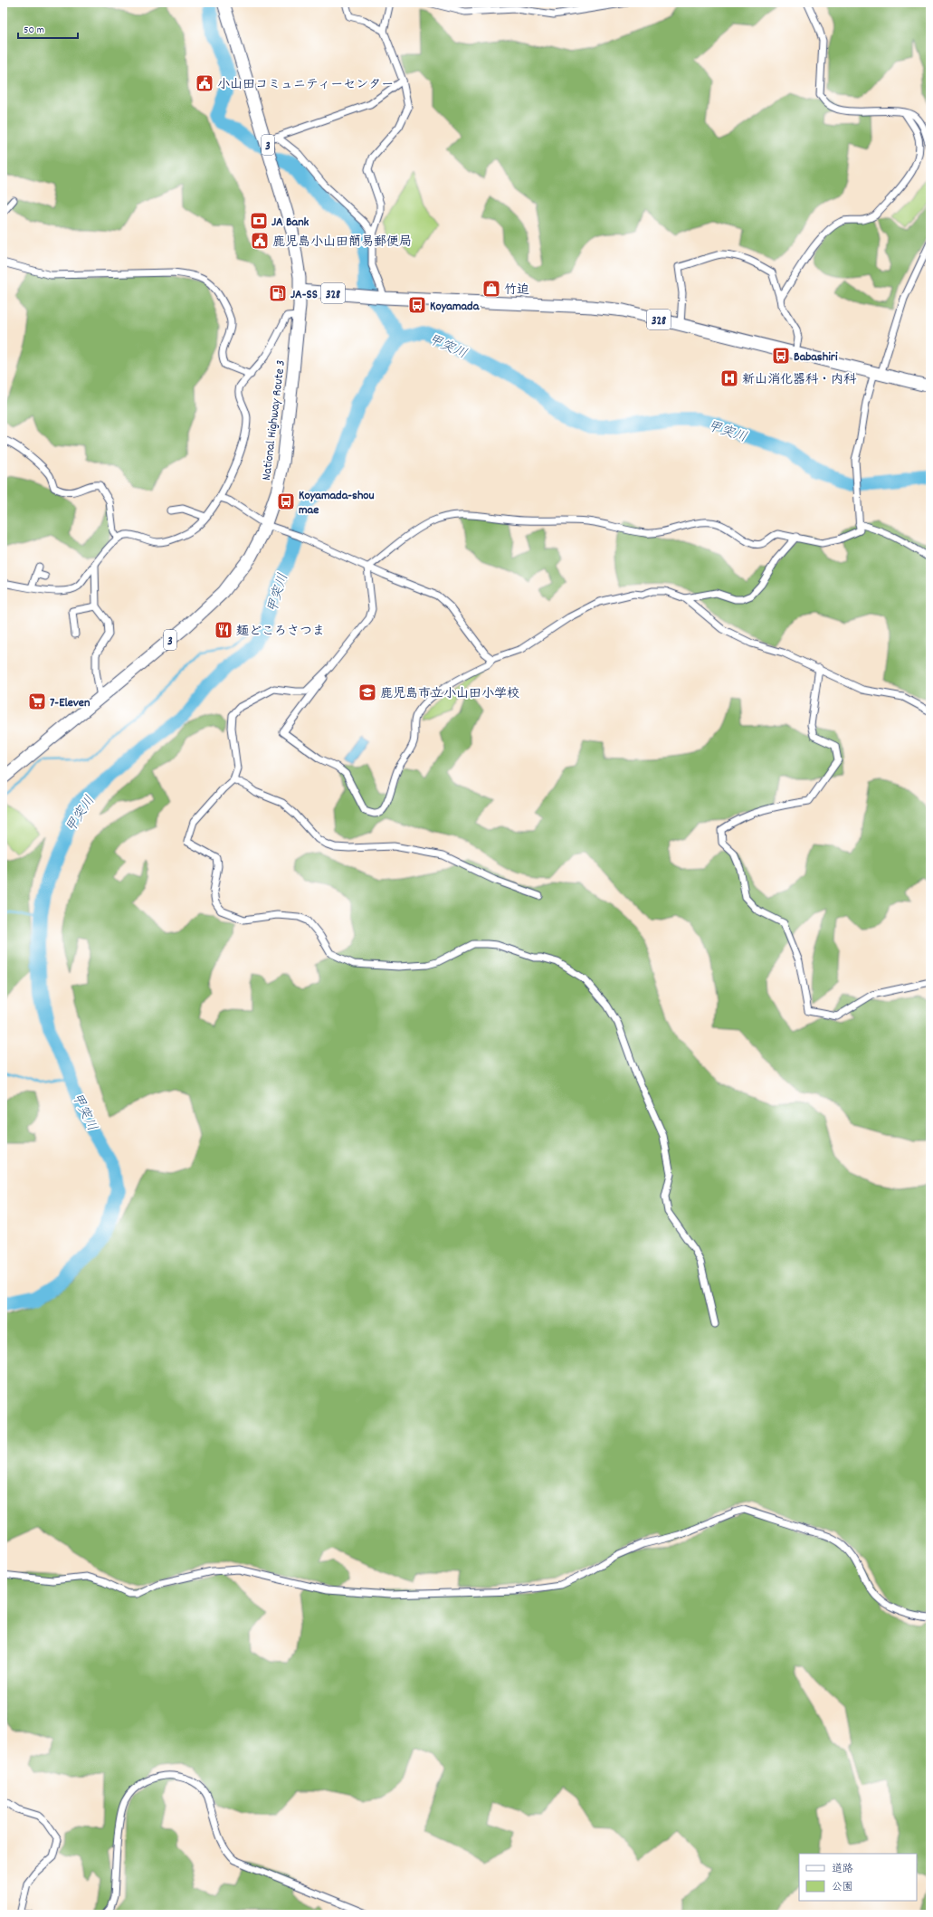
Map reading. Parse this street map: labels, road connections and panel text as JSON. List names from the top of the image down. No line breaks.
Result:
{"streets":{"highway":["3","328","National Highway Route 3"]},"crossings":[["328","National Highway Route 3"]],"water":["甲突川"],"places":{"public building":["小山田コミュニティーセンター","鹿児島小山田簡易郵便局"],"bank":["JA Bank"],"shop":["竹迫"],"fuel station":["JA-SS"],"bus stop":["Koyamada","Babashiri","Koyamada-shou mae"],"hospital":["新山消化器科・内科"],"restaurant":["麺どころさつま"],"school or university":["鹿児島市立小山田小学校"],"supermarket":["7-Eleven"]},"legend":["道路","公園"],"scale_bar":"50 m"}
